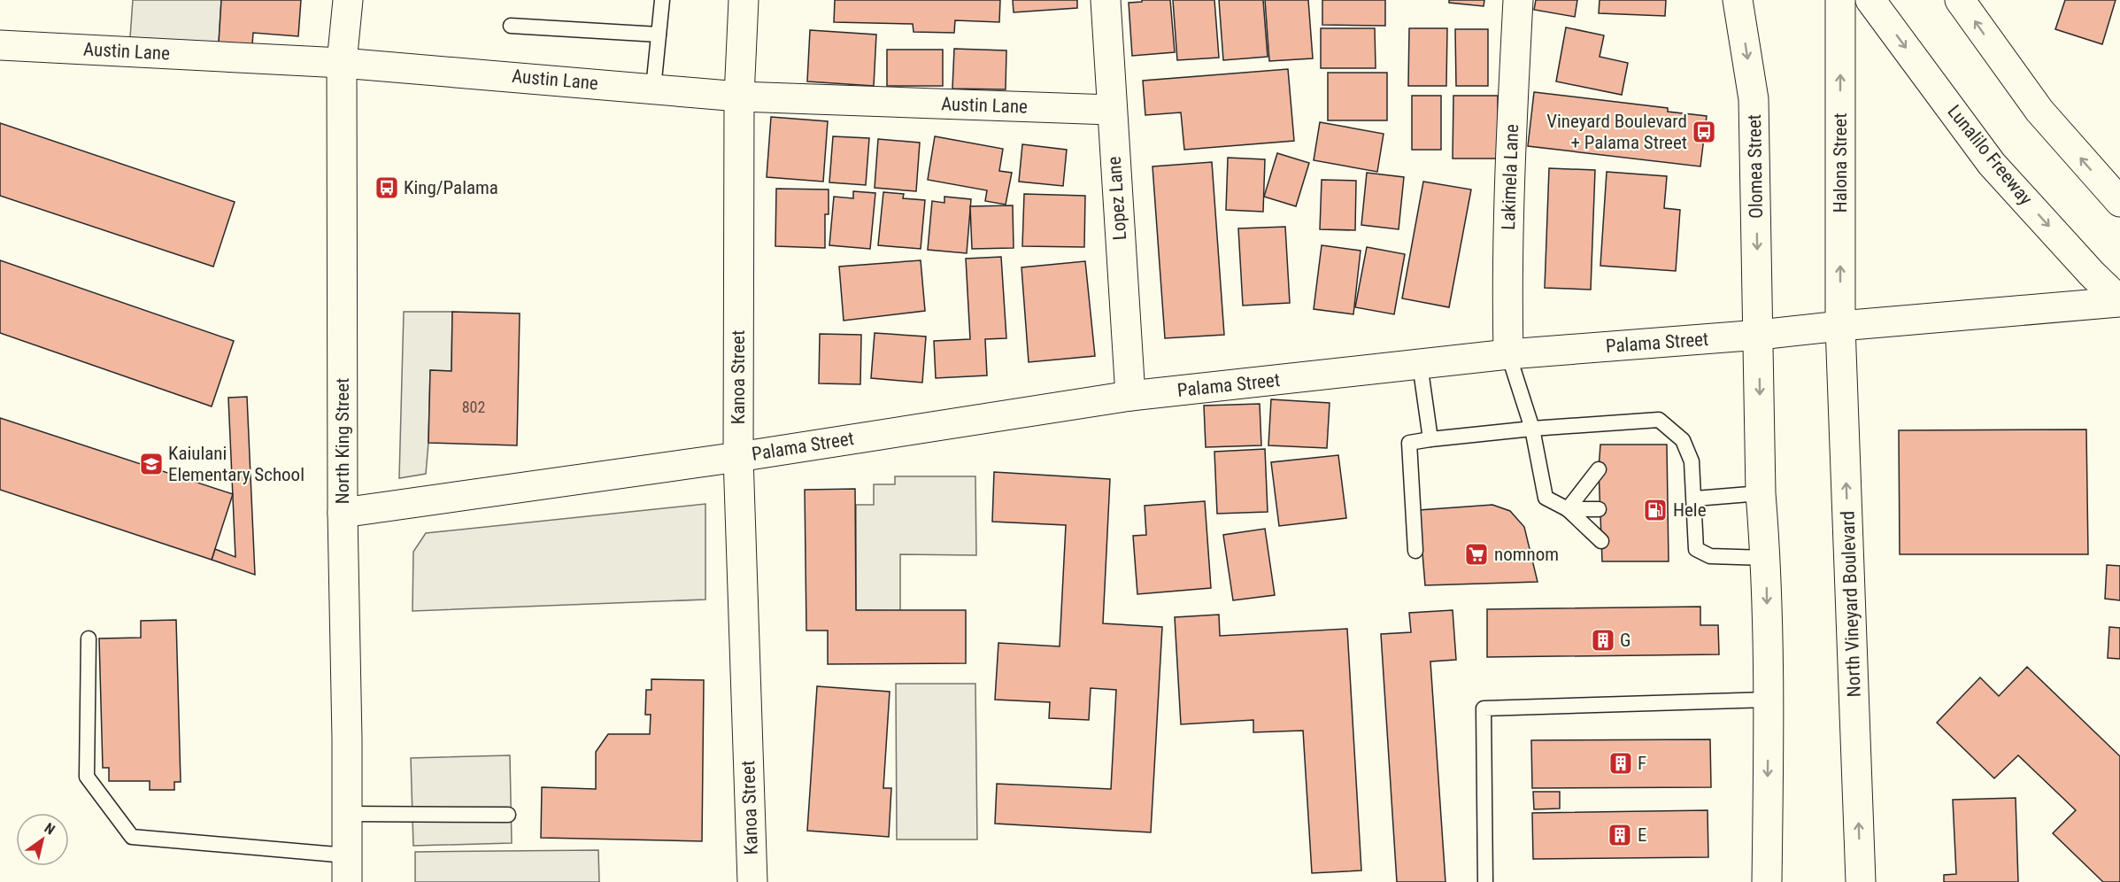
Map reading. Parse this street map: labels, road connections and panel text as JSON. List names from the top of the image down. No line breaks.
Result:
{"streets":{"main road":["Austin Lane","Lunalilo Freeway","Halona Street","Olomea Street","Lakimela Lane","Lopez Lane","Palama Street","Kanoa Street","North King Street","North Vineyard Boulevard"]},"crossings":[["Austin Lane","Lopez Lane"],["Austin Lane","Kanoa Street"],["Austin Lane","North King Street"],["Lunalilo Freeway","Palama Street"],["Halona Street","Palama Street"],["Halona Street","North Vineyard Boulevard"],["Olomea Street","Palama Street"],["Lakimela Lane","Palama Street"],["Lopez Lane","Palama Street"],["Palama Street","Kanoa Street"],["Palama Street","North King Street"],["Palama Street","North Vineyard Boulevard"]],"one_way":["Halona Street","Olomea Street"],"places":{"bus stop":["Vineyard Boulevard + Palama Street","King/Palama"],"school or university":["Kaiulani Elementary School"],"fuel station":["Hele"],"supermarket":["nomnom"],"building":["G","F","E"]},"house_numbers":["802"],"north":"top right"}
